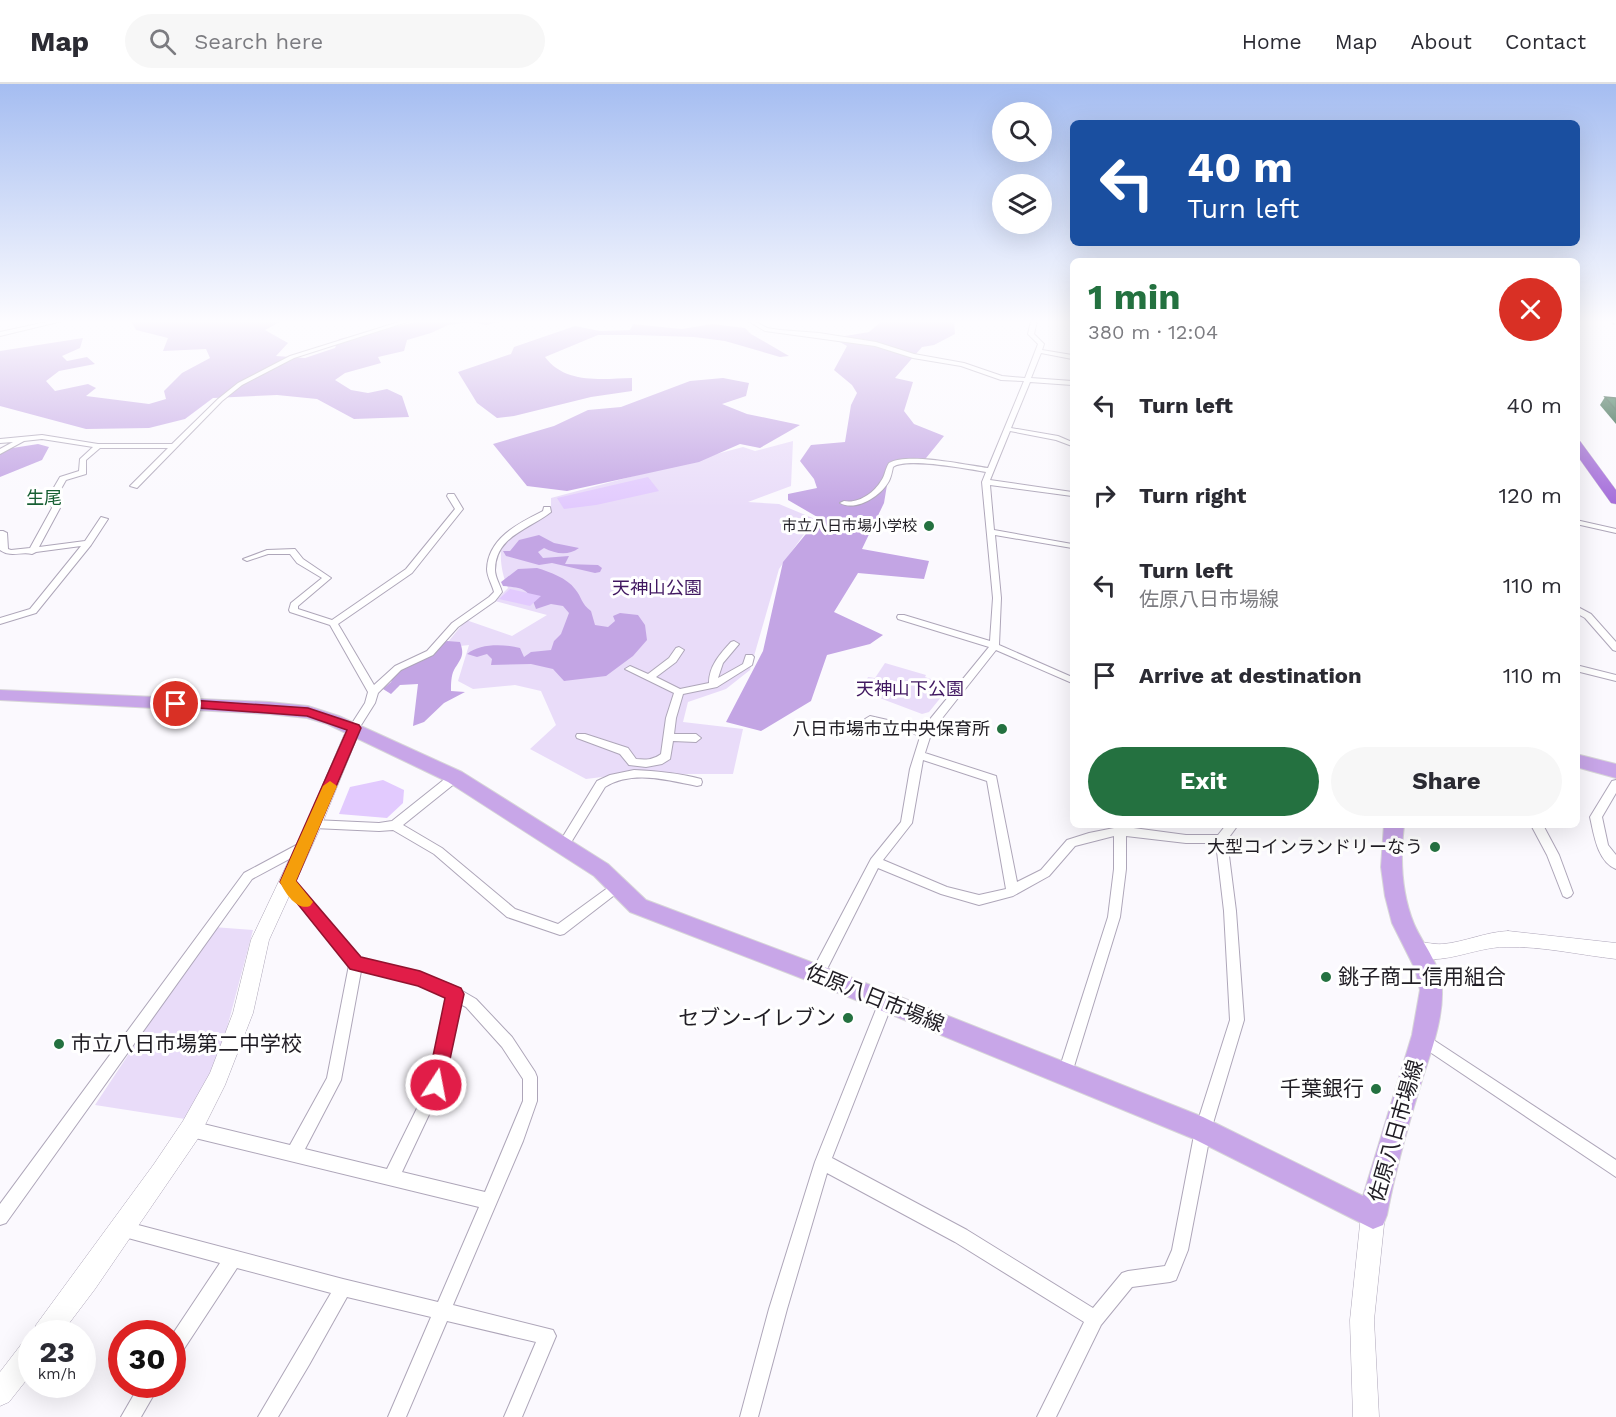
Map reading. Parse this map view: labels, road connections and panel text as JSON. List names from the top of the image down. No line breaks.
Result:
{"streets":{"main road":["佐原八日市場線"]},"districts":["生尾"],"parks":["天神山公園","天神山下公園"],"places":["市立八日市場小学校","八日市場市立中央保育所","大型コインランドリーなう","銚子商工信用組合","セブン-イレブン","市立八日市場第二中学校","千葉銀行"],"page":{"header":"Map","search":"Search here","nav":["Home","Map","About","Contact"],"turn":["40 m","Turn left"],"heading":["1 min","380 m · 12:04"],"list":[{"name":"Turn left","value":"40 m"},{"name":"Turn right","value":"120 m"},{"name":"Turn left","note":"佐原八日市場線","value":"110 m"},{"name":"Arrive at destination","value":"110 m"}],"buttons":["Exit","Share"],"speed":"23 km/h","limit":"30"}}
